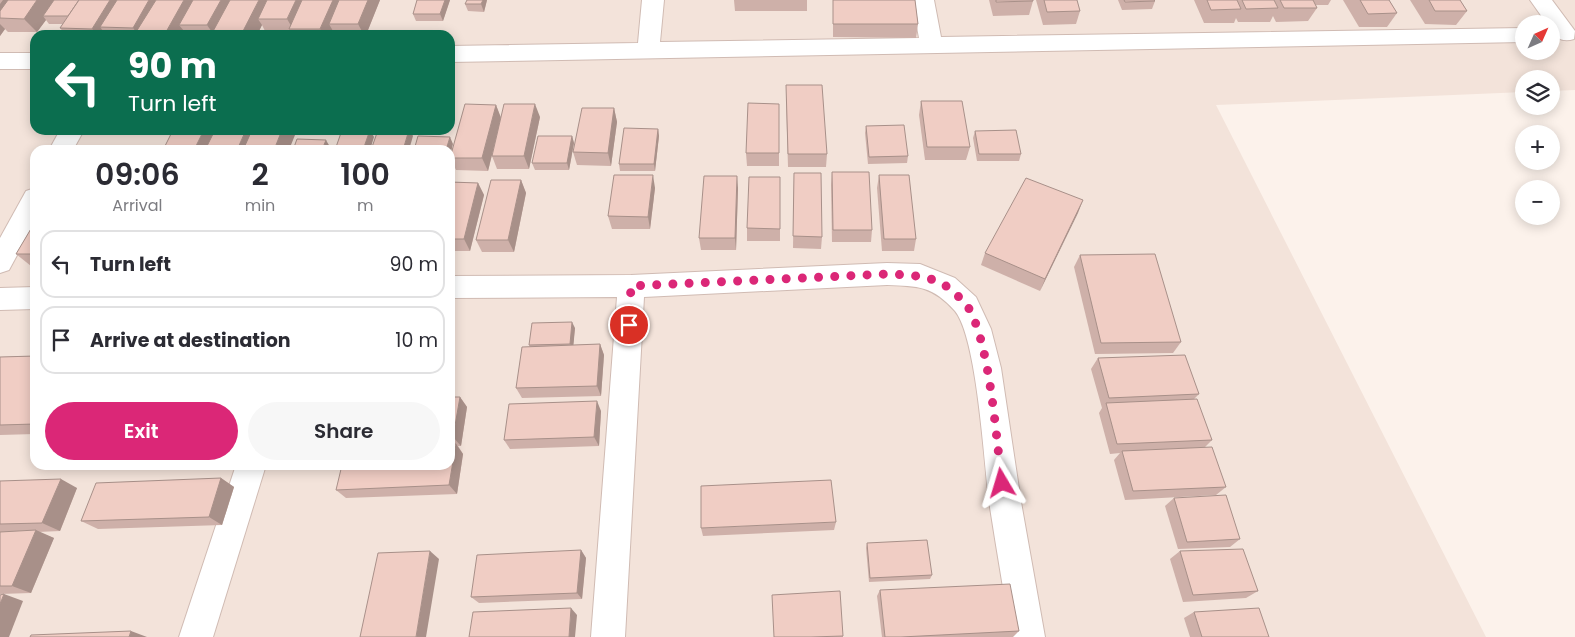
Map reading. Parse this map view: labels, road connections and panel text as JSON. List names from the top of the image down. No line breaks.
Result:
{"north":"top right","page":{"map_buttons":["+","−"],"turn":["90 m","Turn left"],"eta":["09:06","Arrival","2","min","100","m"],"list":[{"name":"Turn left","value":"90 m"},{"name":"Arrive at destination","value":"10 m"}],"buttons":["Exit","Share"]}}
